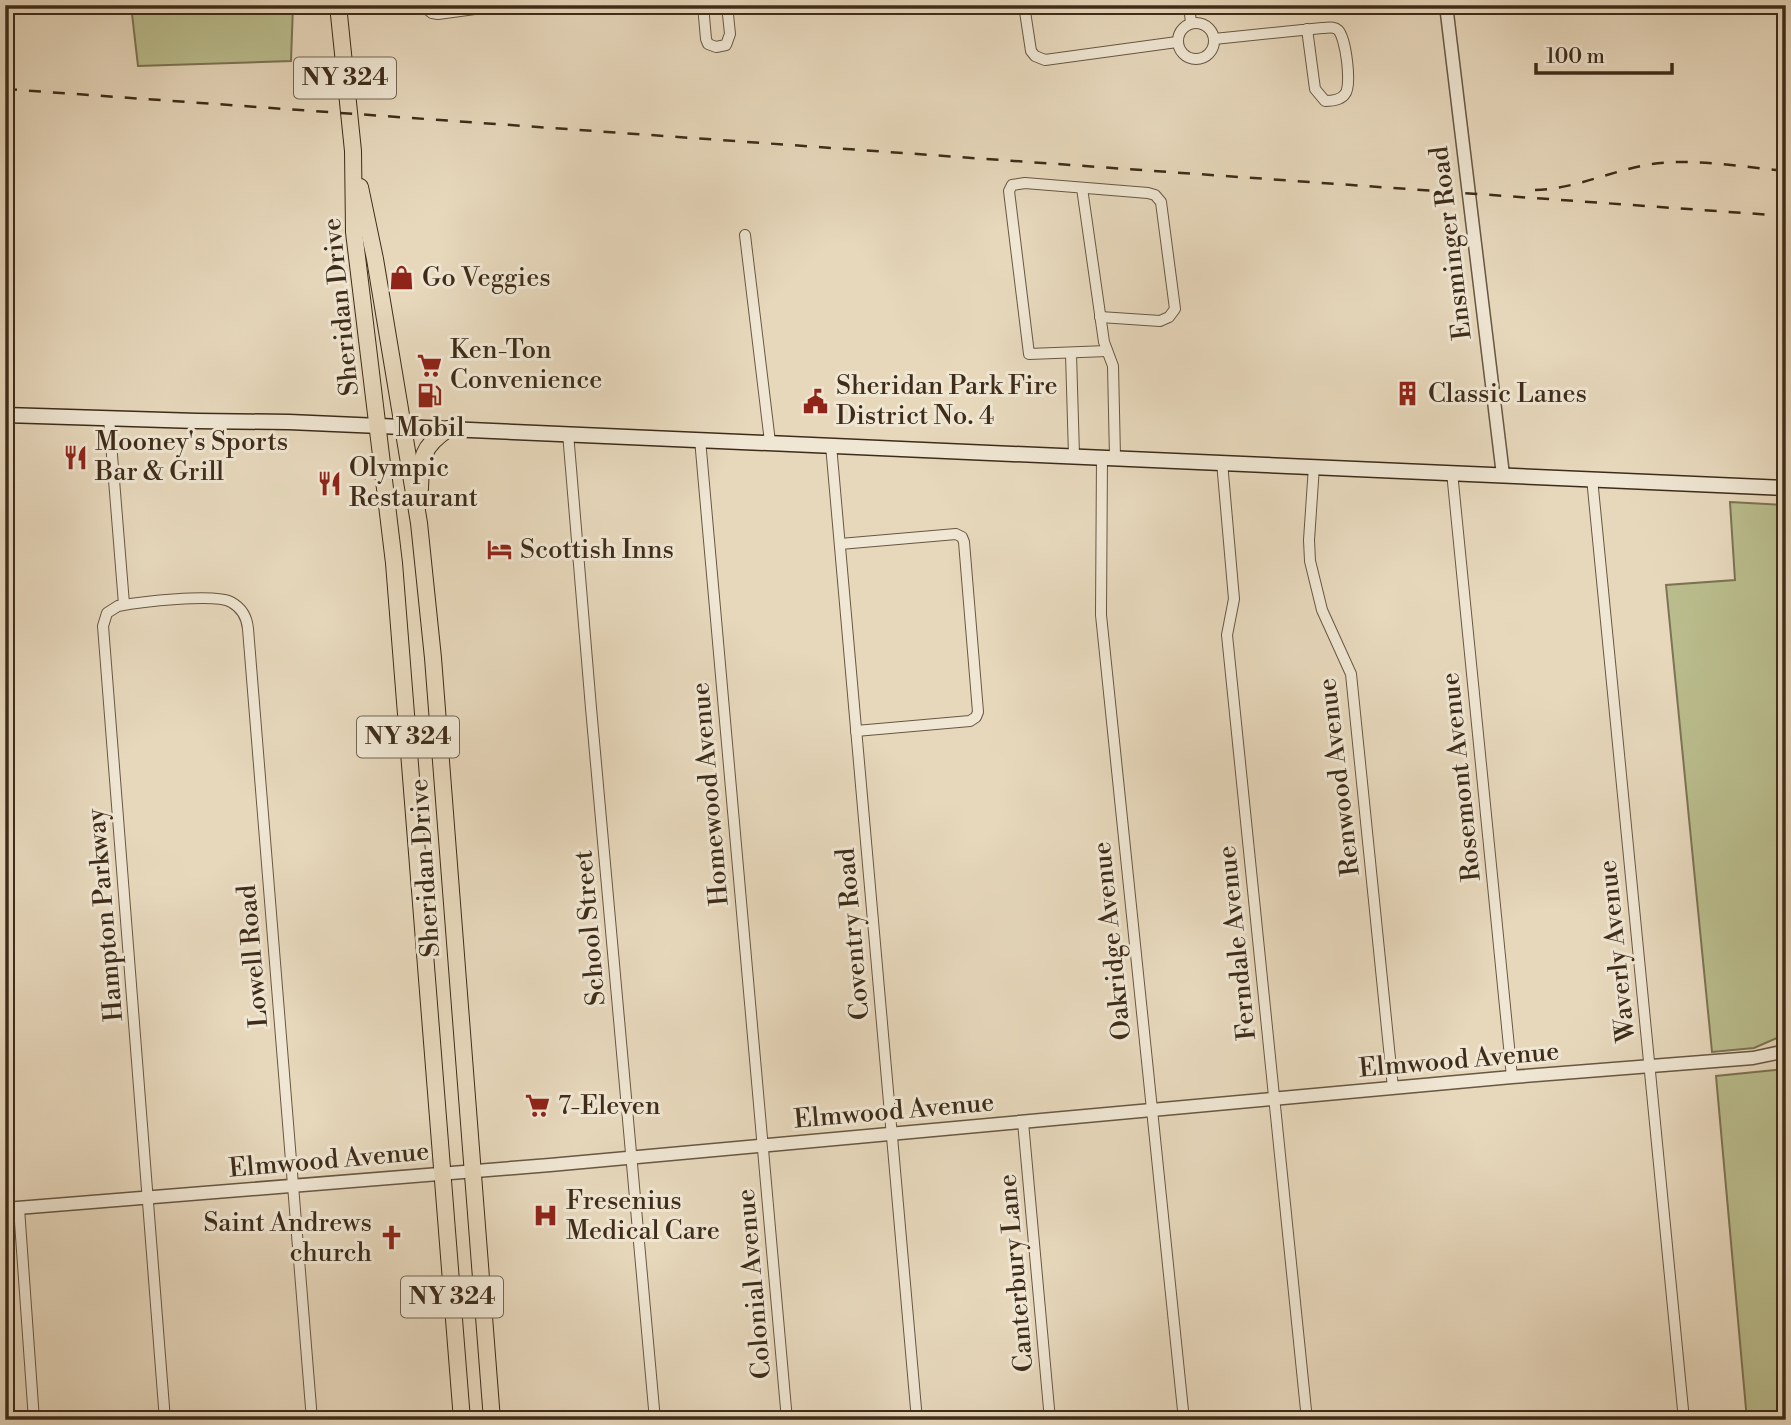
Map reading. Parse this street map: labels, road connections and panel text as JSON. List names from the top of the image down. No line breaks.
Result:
{"streets":{"main road":["NY 324","Sheridan Drive"],"street":["Ensminger Road","Renwood Avenue","Rosemont Avenue","Homewood Avenue","Hampton Parkway","School Street","Coventry Road","Oakridge Avenue","Ferndale Avenue","Waverly Avenue","Lowell Road","Elmwood Avenue","Canterbury Lane","Colonial Avenue"]},"crossings":[["Sheridan Drive","Elmwood Avenue"],["Renwood Avenue","Elmwood Avenue"],["Rosemont Avenue","Elmwood Avenue"],["Homewood Avenue","Elmwood Avenue"],["Homewood Avenue","Colonial Avenue"],["Hampton Parkway","Lowell Road"],["Hampton Parkway","Elmwood Avenue"],["School Street","Elmwood Avenue"],["Coventry Road","Elmwood Avenue"],["Oakridge Avenue","Elmwood Avenue"],["Ferndale Avenue","Elmwood Avenue"],["Waverly Avenue","Elmwood Avenue"],["Lowell Road","Elmwood Avenue"],["Elmwood Avenue","Canterbury Lane"],["Elmwood Avenue","Colonial Avenue"]],"places":{"shop":["Go Veggies"],"supermarket":["Ken-Ton Convenience","7-Eleven"],"building":["Classic Lanes"],"fuel station":["Mobil"],"public building":["Sheridan Park Fire District No. 4"],"restaurant":["Mooney's Sports Bar & Grill","Olympic Restaurant"],"hotel":["Scottish Inns"],"hospital":["Fresenius Medical Care"],"church":["Saint Andrews church"]},"scale_bar":"100 m"}
